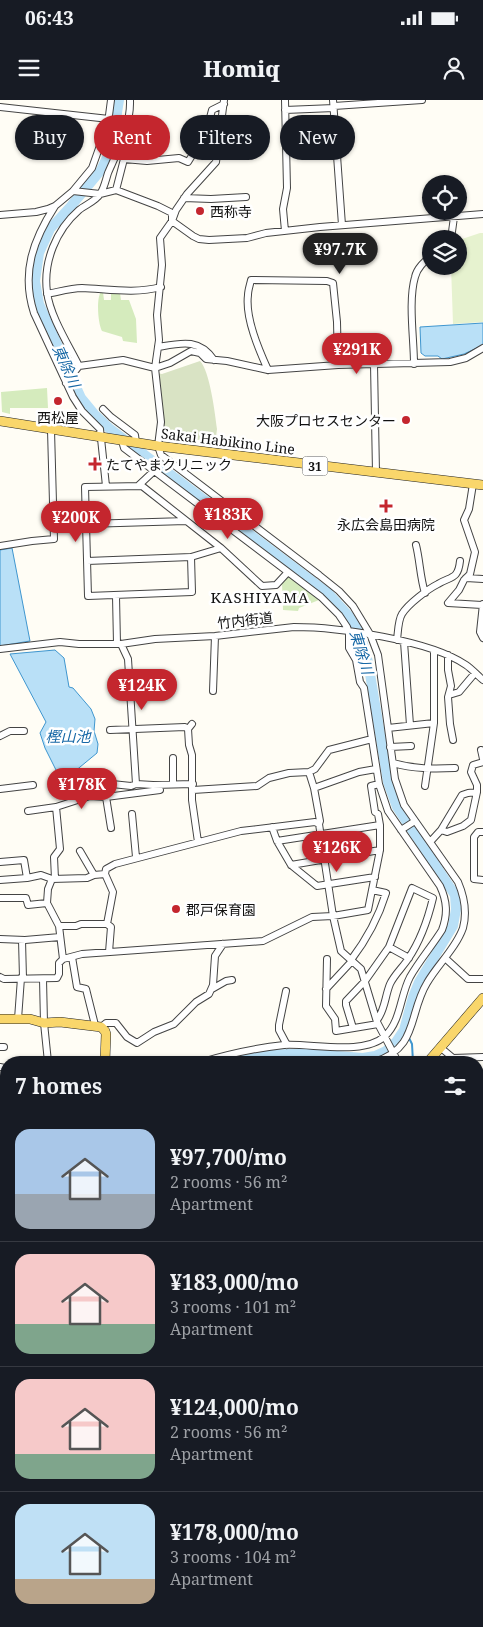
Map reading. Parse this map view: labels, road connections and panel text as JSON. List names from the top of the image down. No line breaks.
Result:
{"streets":{"main road":["Sakai Habikino Line","31"],"street":["竹内街道"]},"districts":["KASHIYAMA"],"water":["東除川","樫山池"],"places":{"other":["西称寺","西松屋","大阪プロセスセンター","郡戸保育園"],"health":["たてやまクリニック","永広会島田病院"]},"page":{"status":"06:43","header":"Homiq","chip":["Buy","Rent","Filters","New"],"price":["¥97.7K","¥291K","¥183K","¥200K","¥124K","¥178K","¥126K"],"heading":"7 homes","list":[{"name":"¥97,700/mo","note":"2 rooms · 56 m² · Apartment"},{"name":"¥183,000/mo","note":"3 rooms · 101 m² · Apartment"},{"name":"¥124,000/mo","note":"2 rooms · 56 m² · Apartment"},{"name":"¥178,000/mo","note":"3 rooms · 104 m² · Apartment"}]}}
